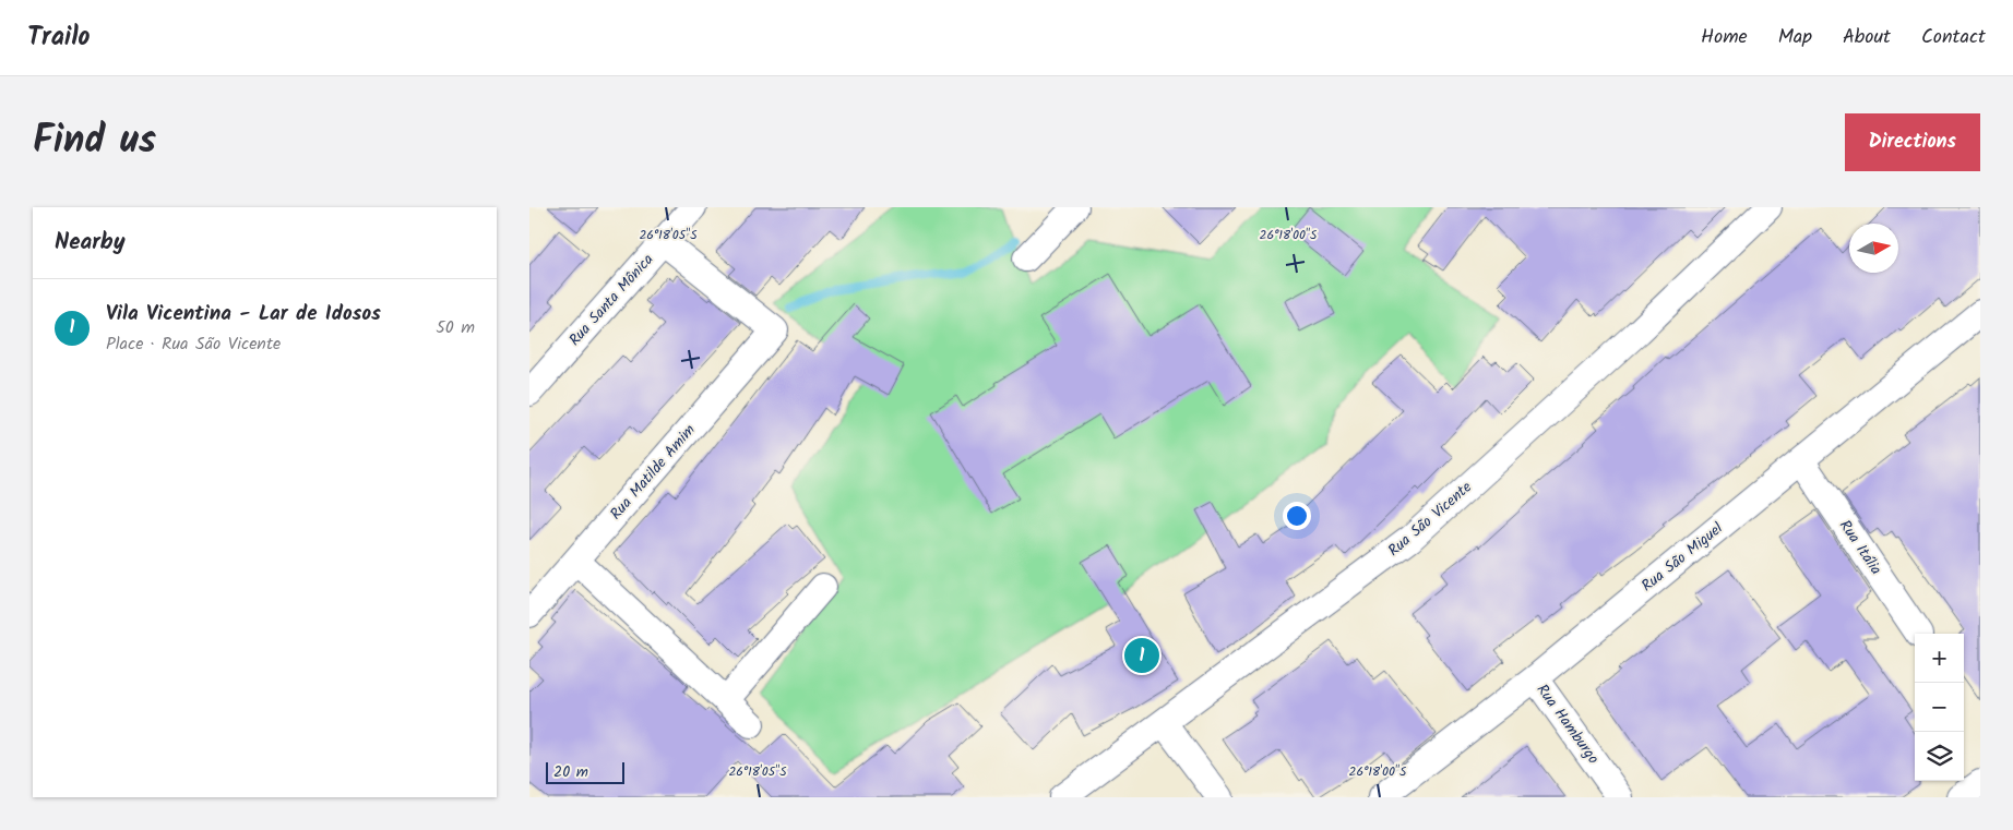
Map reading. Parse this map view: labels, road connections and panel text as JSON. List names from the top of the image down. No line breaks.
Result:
{"streets":{"street":["Rua Santa Mônica","Rua Matilde Amim","Rua São Vicente","Rua Itália","Rua São Miguel","Rua Hamburgo"]},"crossings":[["Rua Santa Mônica","Rua Matilde Amim"],["Rua Itália","Rua São Miguel"],["Rua São Miguel","Rua Hamburgo"]],"scale_bar":"20 m","north":"right","page":{"header":"Trailo","nav":["Home","Map","About","Contact"],"title":"Find us","buttons":"Directions","heading":"Nearby","list":[{"mark":"1","name":"Vila Vicentina - Lar de Idosos","note":"Place · Rua São Vicente","value":"50 m"}],"map_buttons":["+","−"],"pins":"1","scale":"20 m"},"coordinates":["26°18'05\"S","26°18'00\"S"]}
